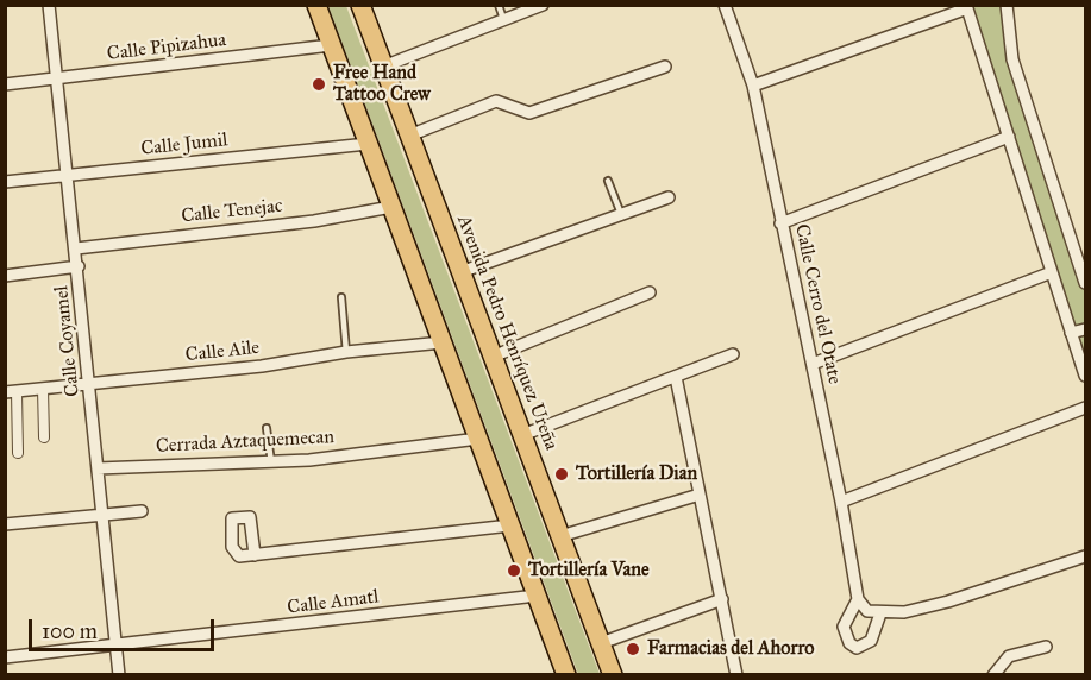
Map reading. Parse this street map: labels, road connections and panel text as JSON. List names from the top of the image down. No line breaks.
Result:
{"streets":{"main road":["Avenida Pedro Henríquez Ureña"],"street":["Calle Pipizahua","Calle Jumil","Calle Tenejac","Calle Cerro del Otate","Calle Coyamel","Calle Aile","Cerrada Aztaquemecan","Calle Amatl"]},"crossings":[["Calle Pipizahua","Calle Coyamel"],["Calle Jumil","Calle Coyamel"],["Calle Tenejac","Calle Coyamel"],["Calle Coyamel","Calle Aile"],["Calle Coyamel","Cerrada Aztaquemecan"],["Calle Coyamel","Calle Amatl"]],"places":["Free Hand Tattoo Crew","Tortillería Dian","Tortillería Vane","Farmacias del Ahorro"],"scale_bar":"100 m"}
